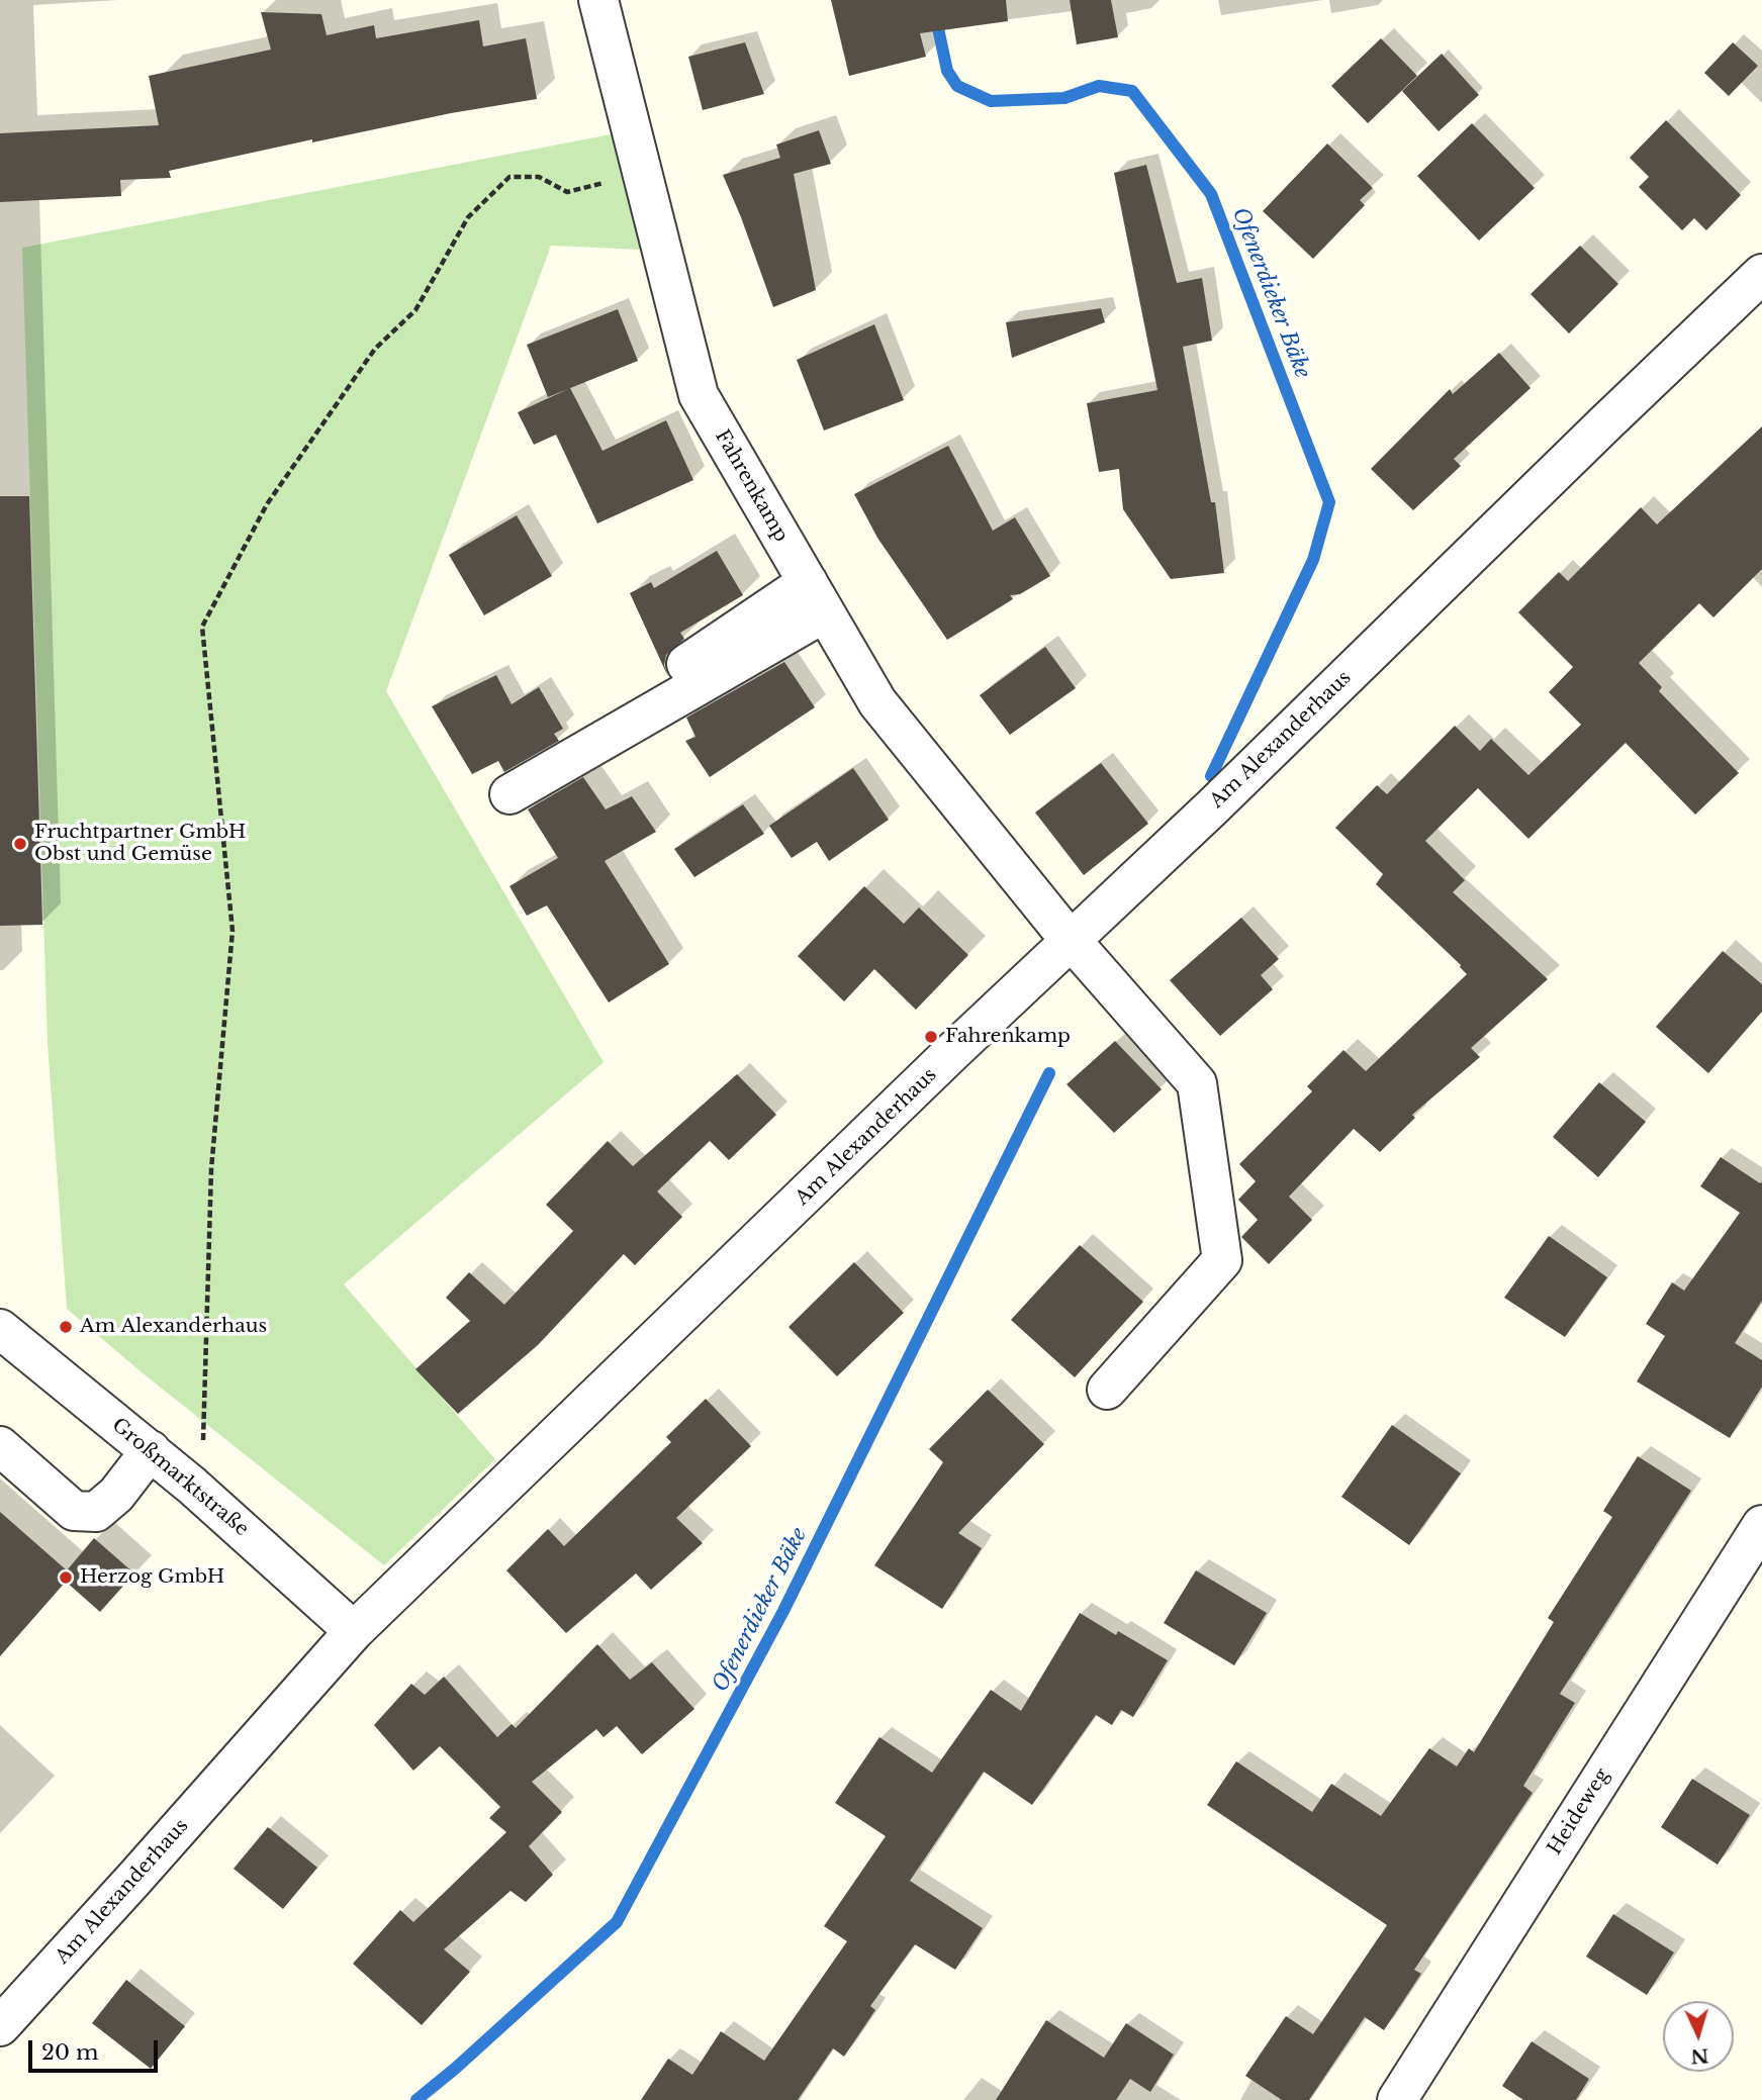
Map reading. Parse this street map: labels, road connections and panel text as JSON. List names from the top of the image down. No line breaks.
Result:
{"streets":{"street":["Fahrenkamp","Am Alexanderhaus","Großmarktstraße","Heideweg"]},"crossings":[["Fahrenkamp","Am Alexanderhaus"],["Am Alexanderhaus","Großmarktstraße"]],"water":["Ofenerdieker Bäke"],"places":["Fruchtpartner GmbH Obst und Gemüse","Fahrenkamp","Am Alexanderhaus","Herzog GmbH"],"scale_bar":"20 m","north":"bottom"}
